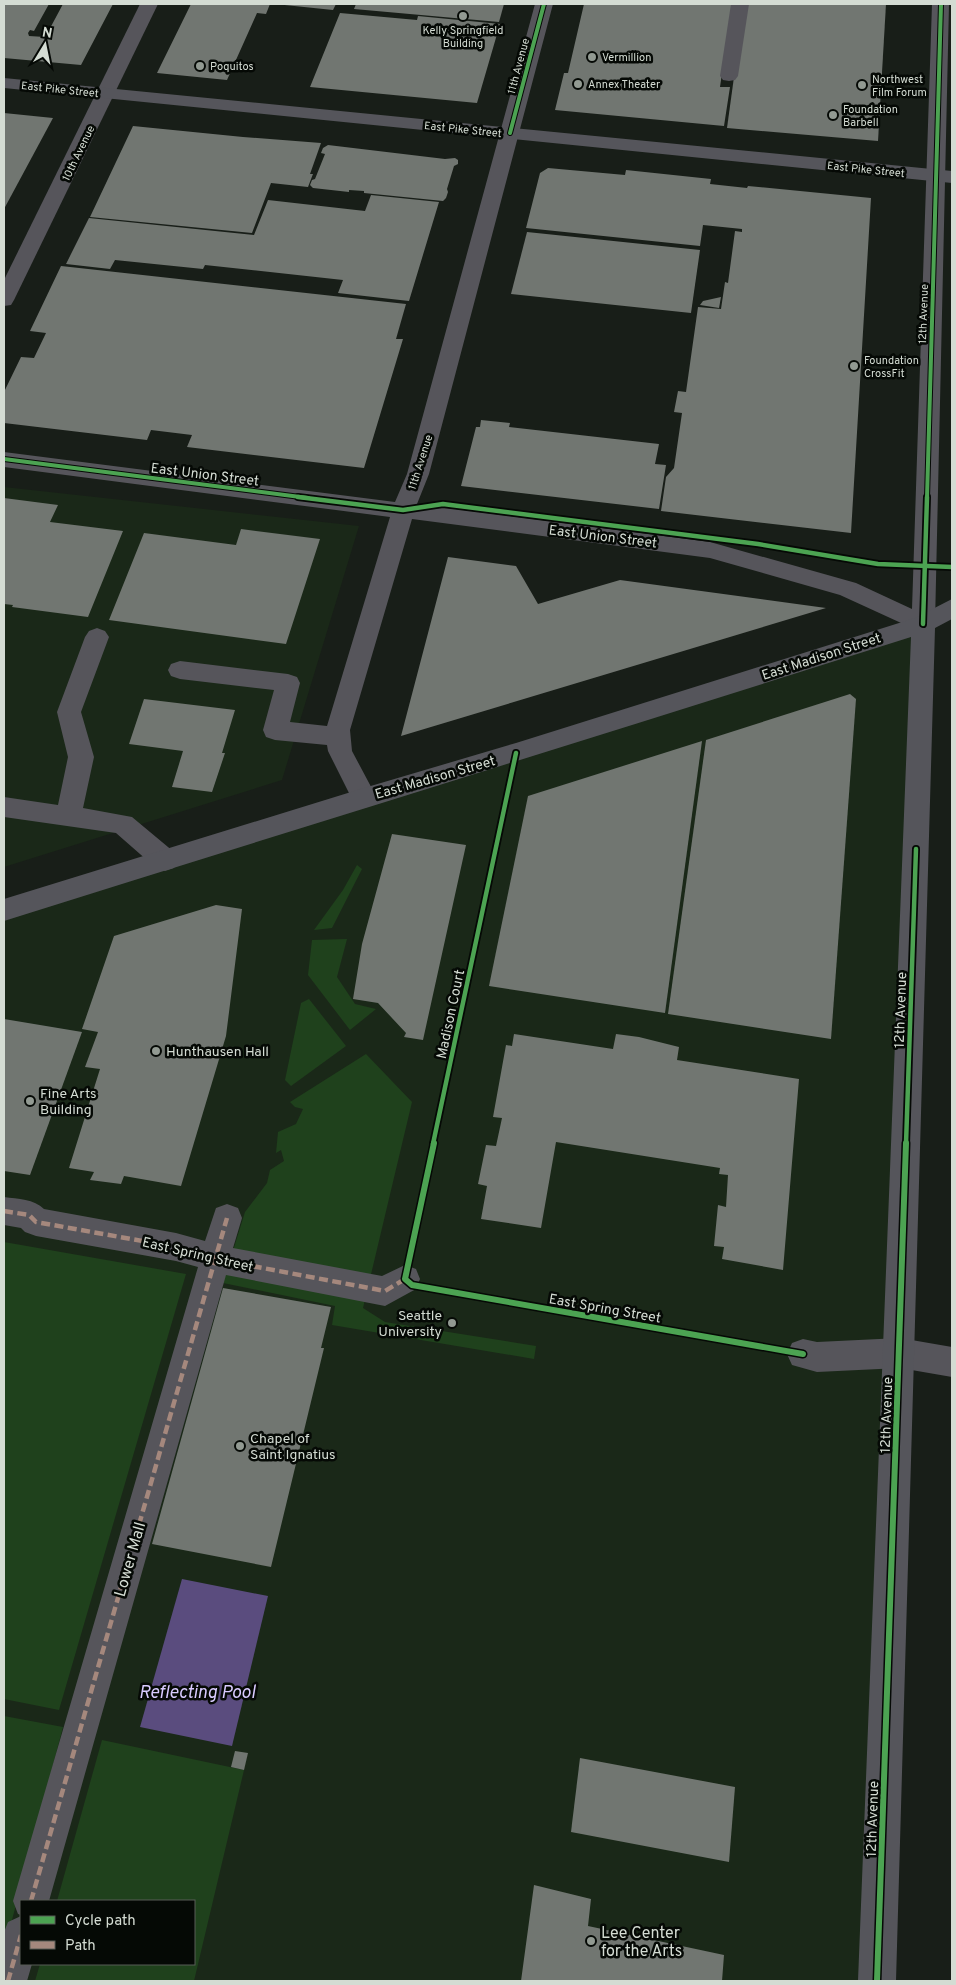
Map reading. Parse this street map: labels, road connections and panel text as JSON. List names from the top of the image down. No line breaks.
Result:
{"streets":{"main road":["East Pike Street","12th Avenue","East Madison Street"],"street":["11th Avenue","10th Avenue","East Union Street","East Spring Street","Lower Mall"],"cycle path":["Madison Court"]},"crossings":[["11th Avenue","East Pike Street"],["11th Avenue","East Union Street"],["East Pike Street","10th Avenue"],["East Pike Street","12th Avenue"],["12th Avenue","East Union Street"],["12th Avenue","East Madison Street"],["East Union Street","East Madison Street"],["East Spring Street","Lower Mall"]],"water":["Reflecting Pool"],"places":["Kelly Springfield Building","Vermillion","Poquitos","Annex Theater","Northwest Film Forum","Foundation Barbell","Foundation CrossFit","Hunthausen Hall","Fine Arts Building","Seattle University","Chapel of Saint Ignatius","Lee Center for the Arts"],"legend":["Cycle path","Path"],"north":"top"}
